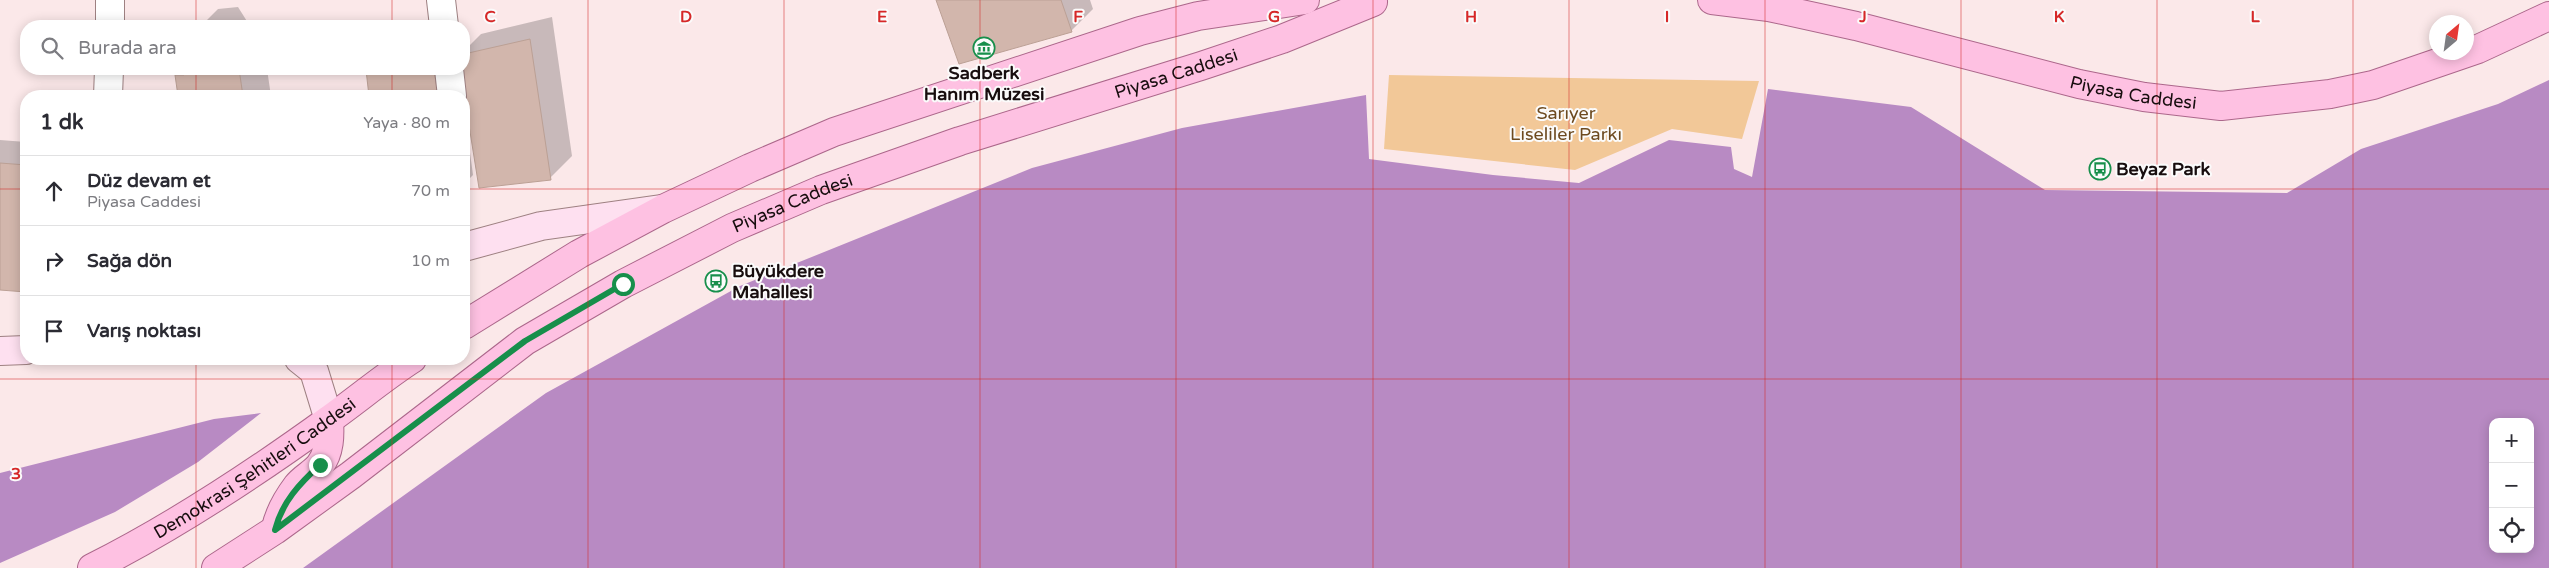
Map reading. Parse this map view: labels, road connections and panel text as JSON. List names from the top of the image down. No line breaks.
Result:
{"streets":{"main road":["Piyasa Caddesi","Demokrasi Şehitleri Caddesi"]},"parks":["Sarıyer Liseliler Parkı"],"places":{"museum":["Sadberk Hanım Müzesi"],"bus stop":["Beyaz Park","Büyükdere Mahallesi"]},"north":"top right","page":{"search":"Burada ara","heading":["1 dk","Yaya · 80 m"],"list":[["Düz devam et","Piyasa Caddesi","70 m"],["Sağa dön","10 m"],"Varış noktası"],"map_buttons":["+","−"]},"grid":{"columns":["C","D","E","F","G","H","I","J","K","L"],"rows":["3"]}}
